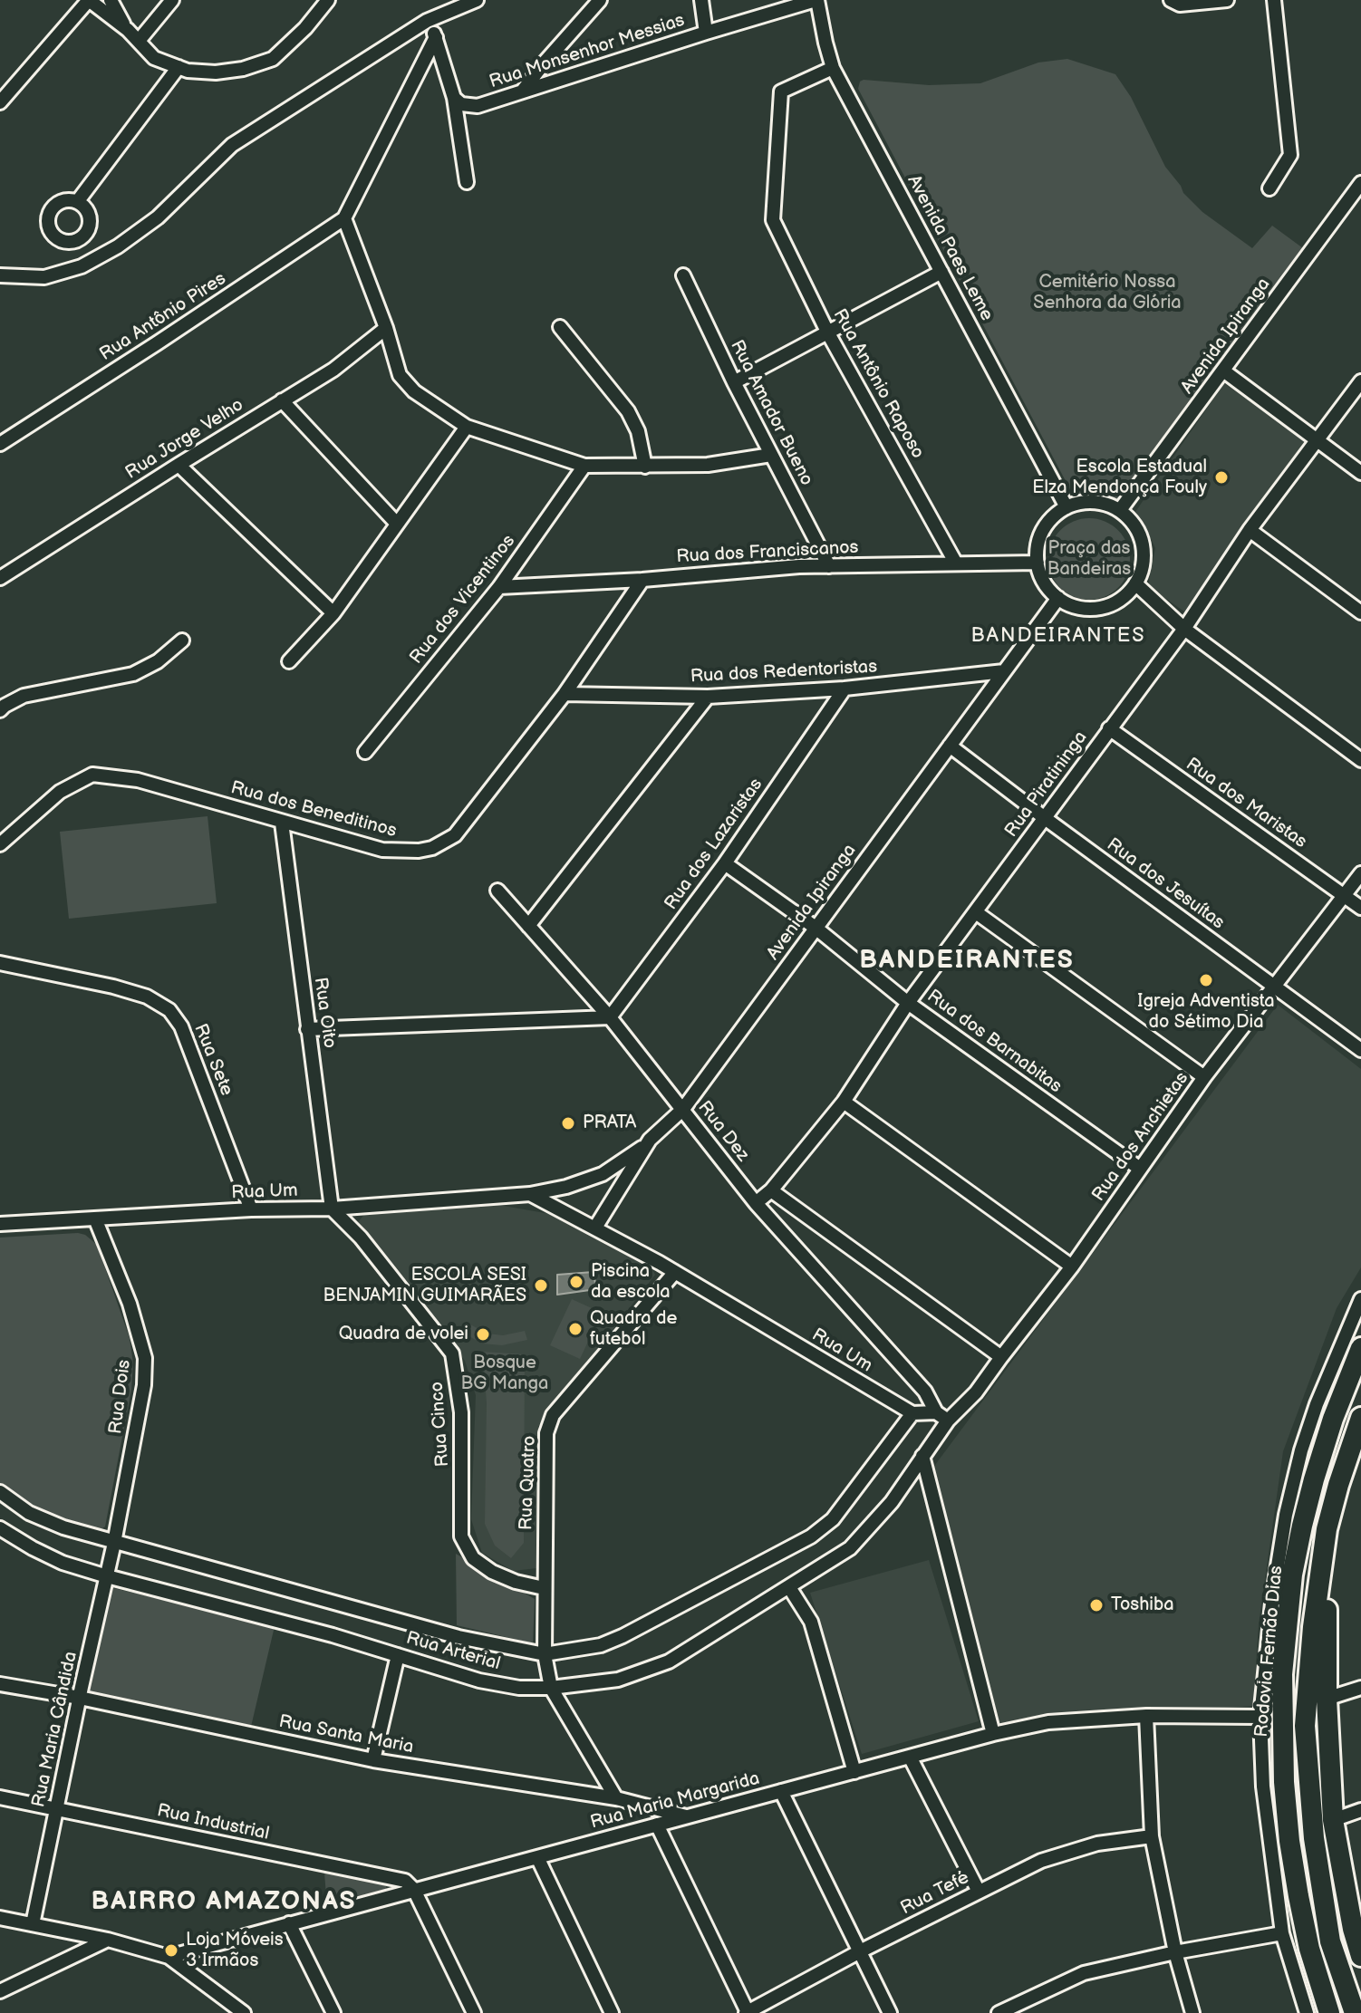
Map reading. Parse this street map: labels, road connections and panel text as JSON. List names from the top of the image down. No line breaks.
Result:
{"streets":{"highway":["Rodovia Fernão Dias"],"street":["Rua Monsenhor Messias","Avenida Paes Leme","Rua Antônio Pires","Avenida Ipiranga","Rua Antônio Raposo","Rua Amador Bueno","Rua Jorge Velho","Rua dos Franciscanos","Rua dos Vicentinos","Rua dos Redentoristas","Rua Piratininga","Rua dos Maristas","Rua dos Beneditinos","Rua dos Lazaristas","Rua dos Jesuítas","Rua Oito","Rua dos Barnabitas","Rua Sete","Rua Dez","Rua dos Anchietas","Rua Um","Rua Dois","Rua Cinco","Rua Quatro","Rua Arterial","Rua Maria Cândida","Rua Santa Maria","Rua Maria Margarida","Rua Industrial","Rua Tefé"]},"crossings":[["Rua Monsenhor Messias","Avenida Paes Leme"],["Avenida Paes Leme","Avenida Ipiranga"],["Avenida Paes Leme","Rua Antônio Raposo"],["Avenida Paes Leme","Rua dos Franciscanos"],["Avenida Ipiranga","Rua dos Franciscanos"],["Avenida Ipiranga","Rua dos Redentoristas"],["Avenida Ipiranga","Rua dos Jesuítas"],["Avenida Ipiranga","Rua dos Barnabitas"],["Avenida Ipiranga","Rua Dez"],["Avenida Ipiranga","Rua Um"],["Rua Antônio Raposo","Rua dos Franciscanos"],["Rua Amador Bueno","Rua dos Franciscanos"],["Rua dos Franciscanos","Rua dos Vicentinos"],["Rua dos Franciscanos","Rua dos Beneditinos"],["Rua dos Redentoristas","Rua dos Beneditinos"],["Rua dos Redentoristas","Rua dos Lazaristas"],["Rua Piratininga","Rua dos Maristas"],["Rua Piratininga","Rua dos Jesuítas"],["Rua Piratininga","Rua dos Barnabitas"],["Rua Piratininga","Rua Dez"],["Rua dos Maristas","Rua dos Anchietas"],["Rua dos Beneditinos","Rua Oito"],["Rua dos Lazaristas","Rua dos Barnabitas"],["Rua dos Lazaristas","Rua Dez"],["Rua dos Jesuítas","Rua dos Anchietas"],["Rua Oito","Rua Um"],["Rua Oito","Rua Cinco"],["Rua dos Barnabitas","Rua dos Anchietas"],["Rua Sete","Rua Um"],["Rua dos Anchietas","Rua Arterial"],["Rua Um","Rua Dois"],["Rua Um","Rua Cinco"],["Rua Um","Rua Quatro"],["Rua Um","Rua Arterial"],["Rua Dois","Rua Arterial"],["Rua Dois","Rua Maria Cândida"],["Rua Cinco","Rua Quatro"],["Rua Quatro","Rua Arterial"],["Rua Quatro","Rua Santa Maria"],["Rua Arterial","Rua Maria Cândida"],["Rodovia Fernão Dias","Rua Maria Margarida"],["Rua Maria Cândida","Rua Santa Maria"],["Rua Maria Cândida","Rua Industrial"],["Rua Santa Maria","Rua Maria Margarida"],["Rua Maria Margarida","Rua Industrial"]],"districts":["BANDEIRANTES","BANDEIRANTES","BAIRRO AMAZONAS"],"parks":["Cemitério Nossa Senhora da Glória","Praça das Bandeiras","Bosque BG Manga"],"places":["Escola Estadual Elza Mendonça Fouly","Igreja Adventista do Sétimo Dia","PRATA","Piscina da escola","ESCOLA SESI BENJAMIN GUIMARÃES","Quadra de futebol","Quadra de volei","Toshiba","Loja Móveis 3 Irmãos"]}
